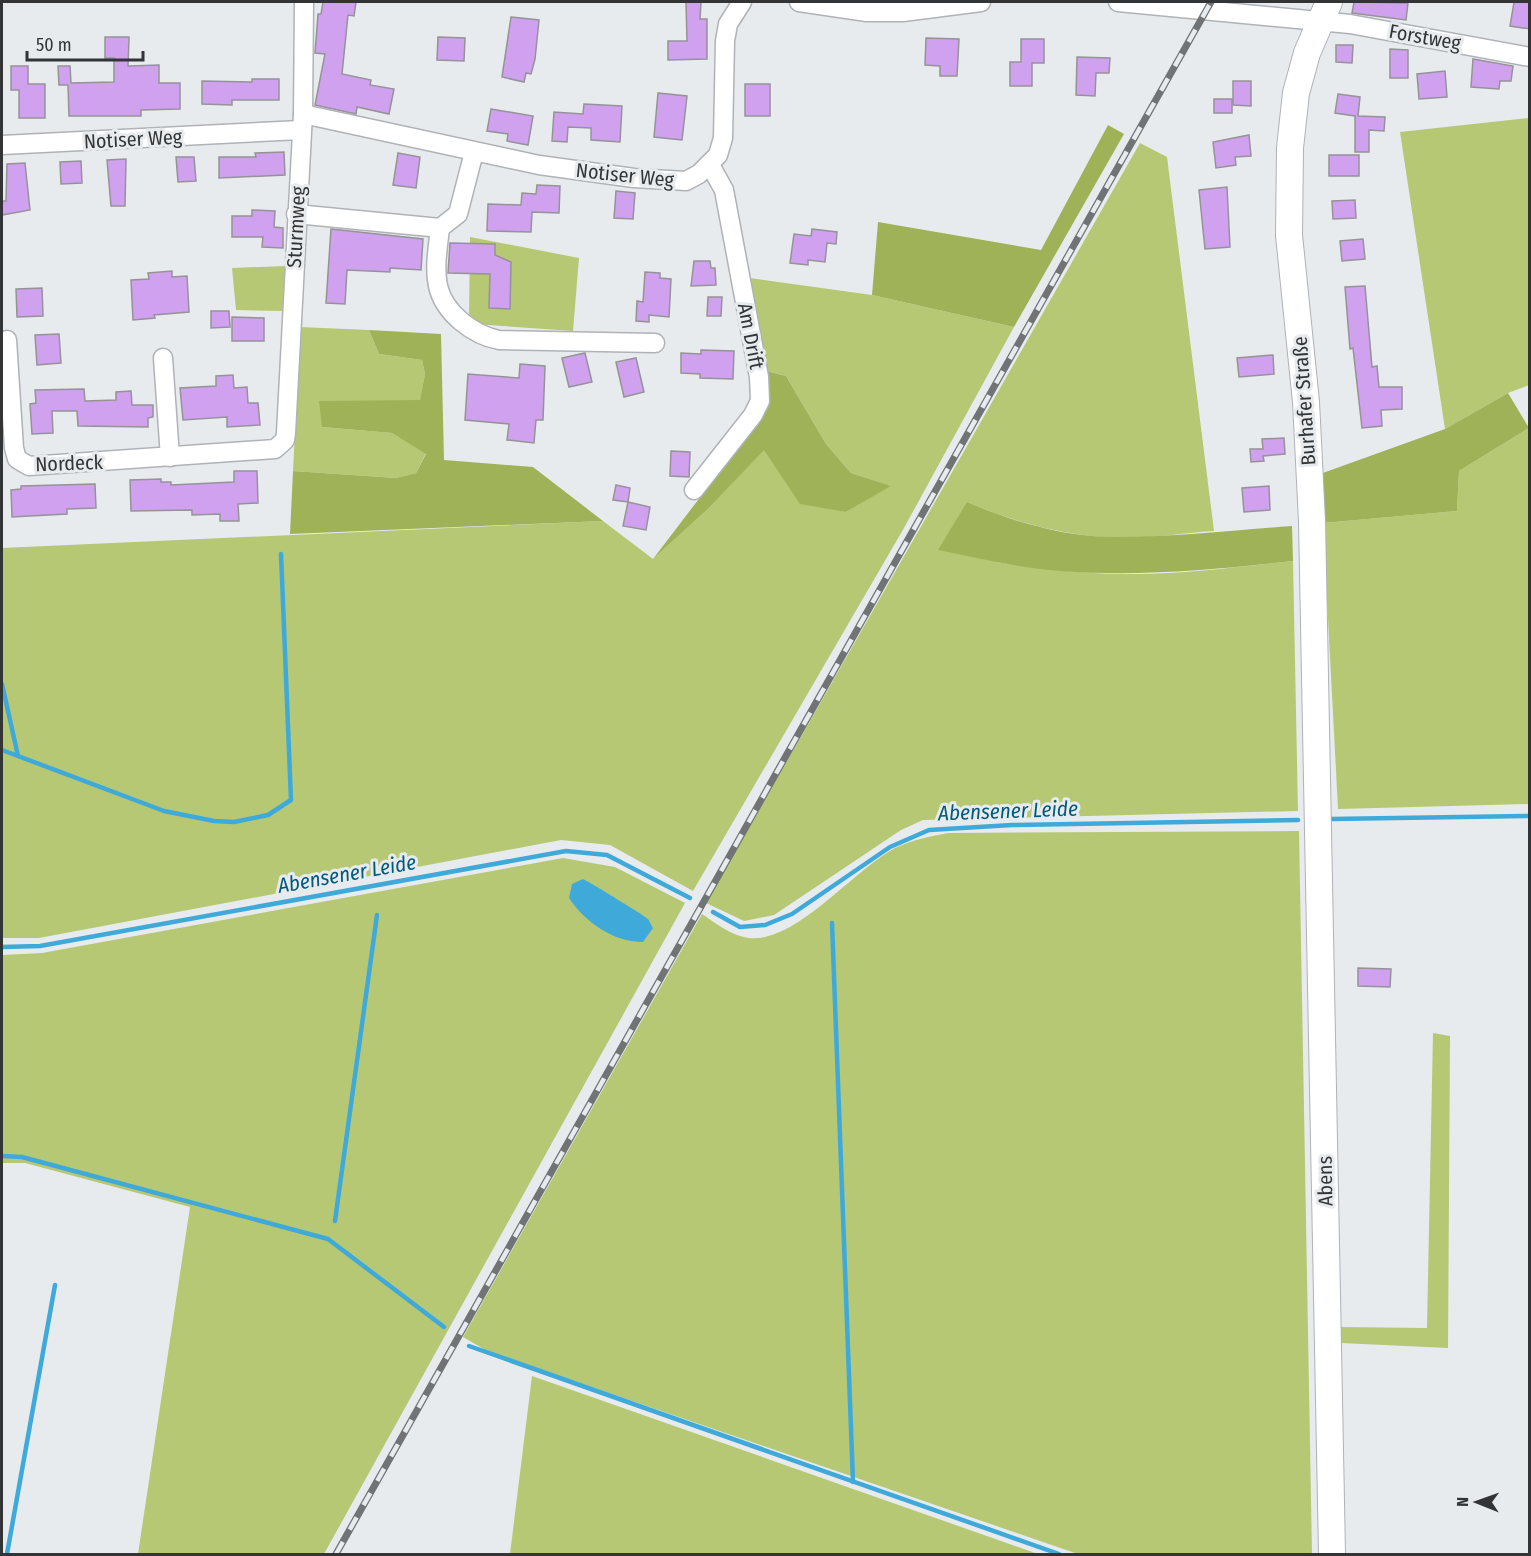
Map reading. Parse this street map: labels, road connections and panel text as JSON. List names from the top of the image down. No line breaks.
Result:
{"streets":{"main road":["Burhafer Straße","Abens"],"street":["Forstweg","Notiser Weg","Sturmweg","Am Drift","Nordeck"]},"crossings":[["Forstweg","Burhafer Straße"],["Notiser Weg","Sturmweg"],["Notiser Weg","Am Drift"],["Sturmweg","Nordeck"],["Burhafer Straße","Abens"]],"water":["Abensener Leide"],"scale_bar":"50 m","north":"left"}
